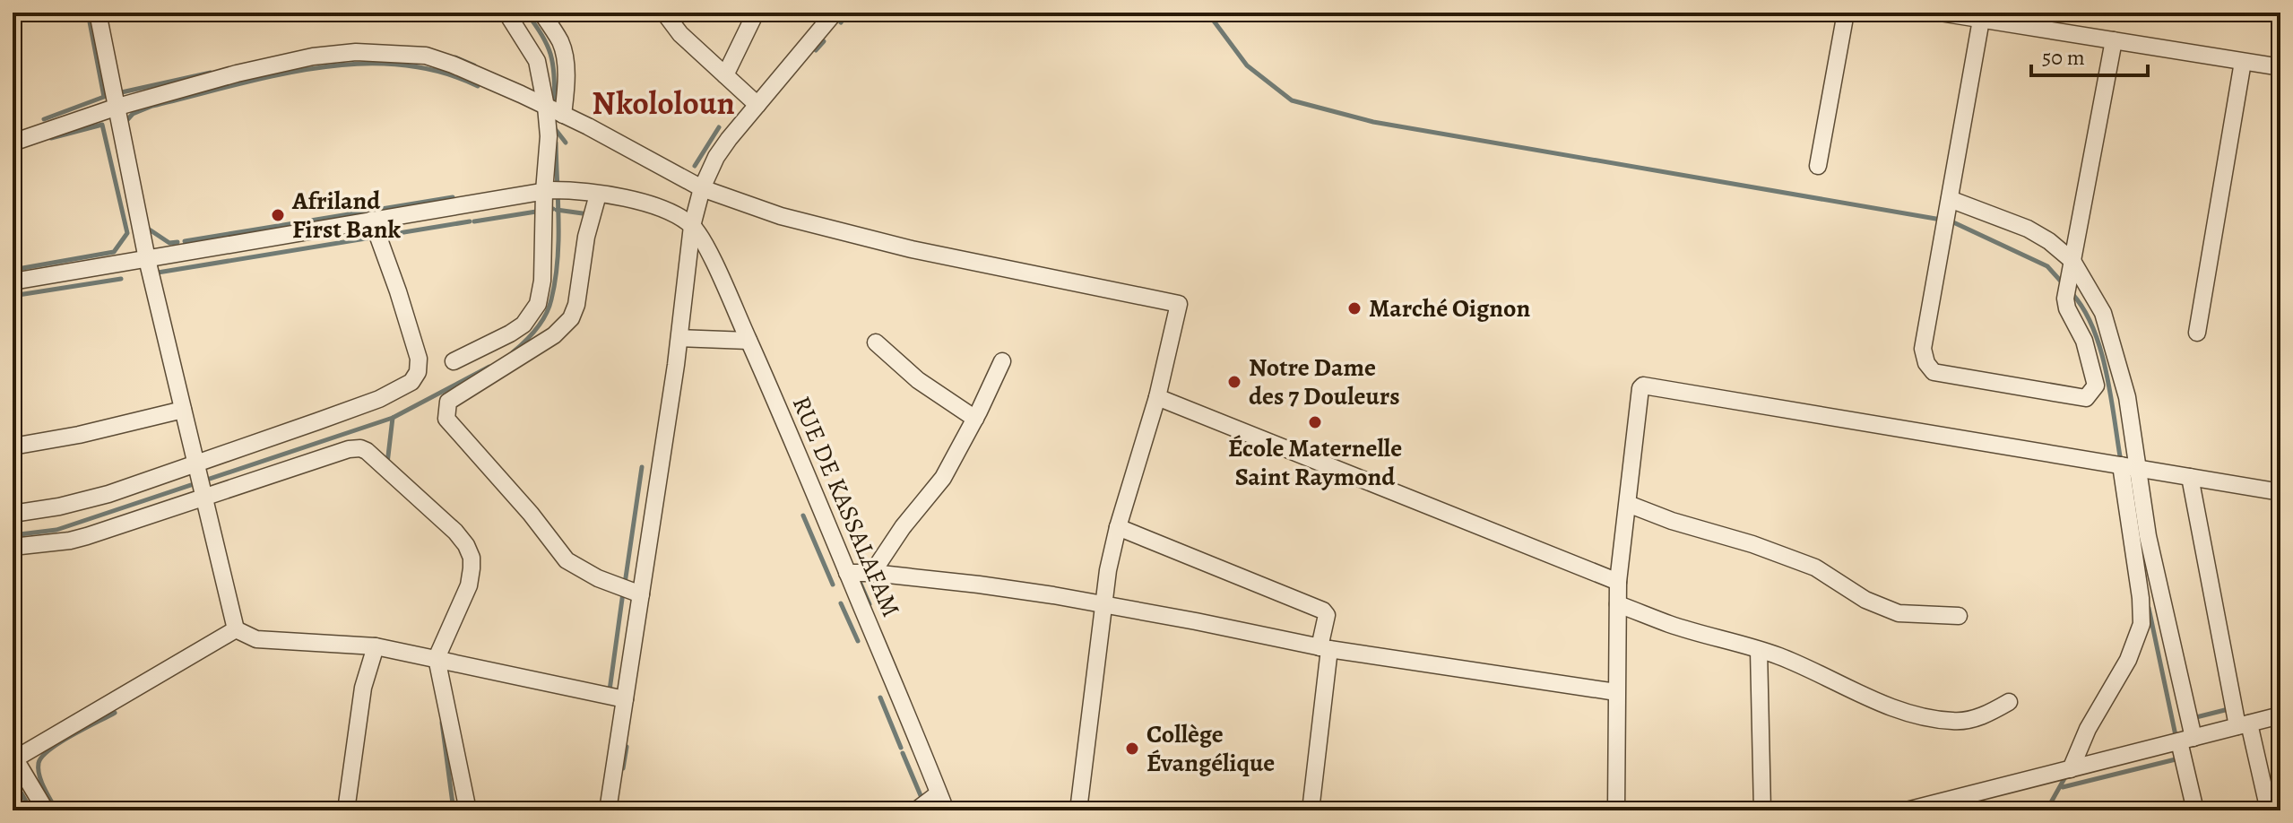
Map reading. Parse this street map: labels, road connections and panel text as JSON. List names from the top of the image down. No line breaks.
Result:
{"streets":{"street":["RUE DE KASSALAFAM"]},"districts":["Nkololoun"],"places":["Afriland First Bank","Marché Oignon","Notre Dame des 7 Douleurs","École Maternelle Saint Raymond","Collège Évangélique"],"scale_bar":"50 m"}
